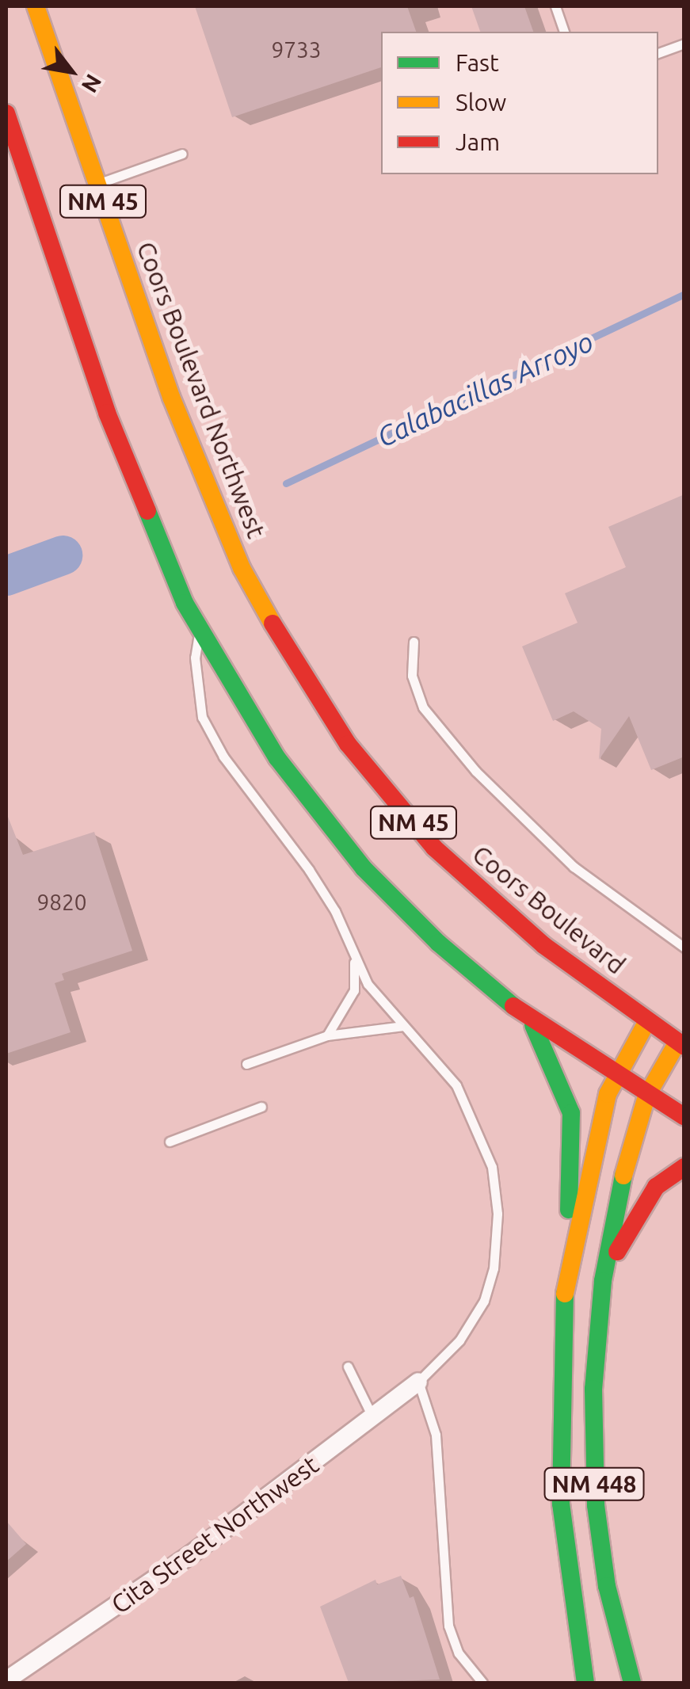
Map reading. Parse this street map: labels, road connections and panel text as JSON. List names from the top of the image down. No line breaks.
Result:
{"streets":{"main road":["NM 45","Coors Boulevard Northwest","Coors Boulevard","NM 448"],"street":["Cita Street Northwest"]},"crossings":[["NM 45","NM 448"],["Coors Boulevard Northwest","Coors Boulevard"],["Coors Boulevard","NM 448"]],"water":["Calabacillas Arroyo"],"house_numbers":["9733","9820"],"legend":["Fast","Slow","Jam"],"north":"bottom right"}
